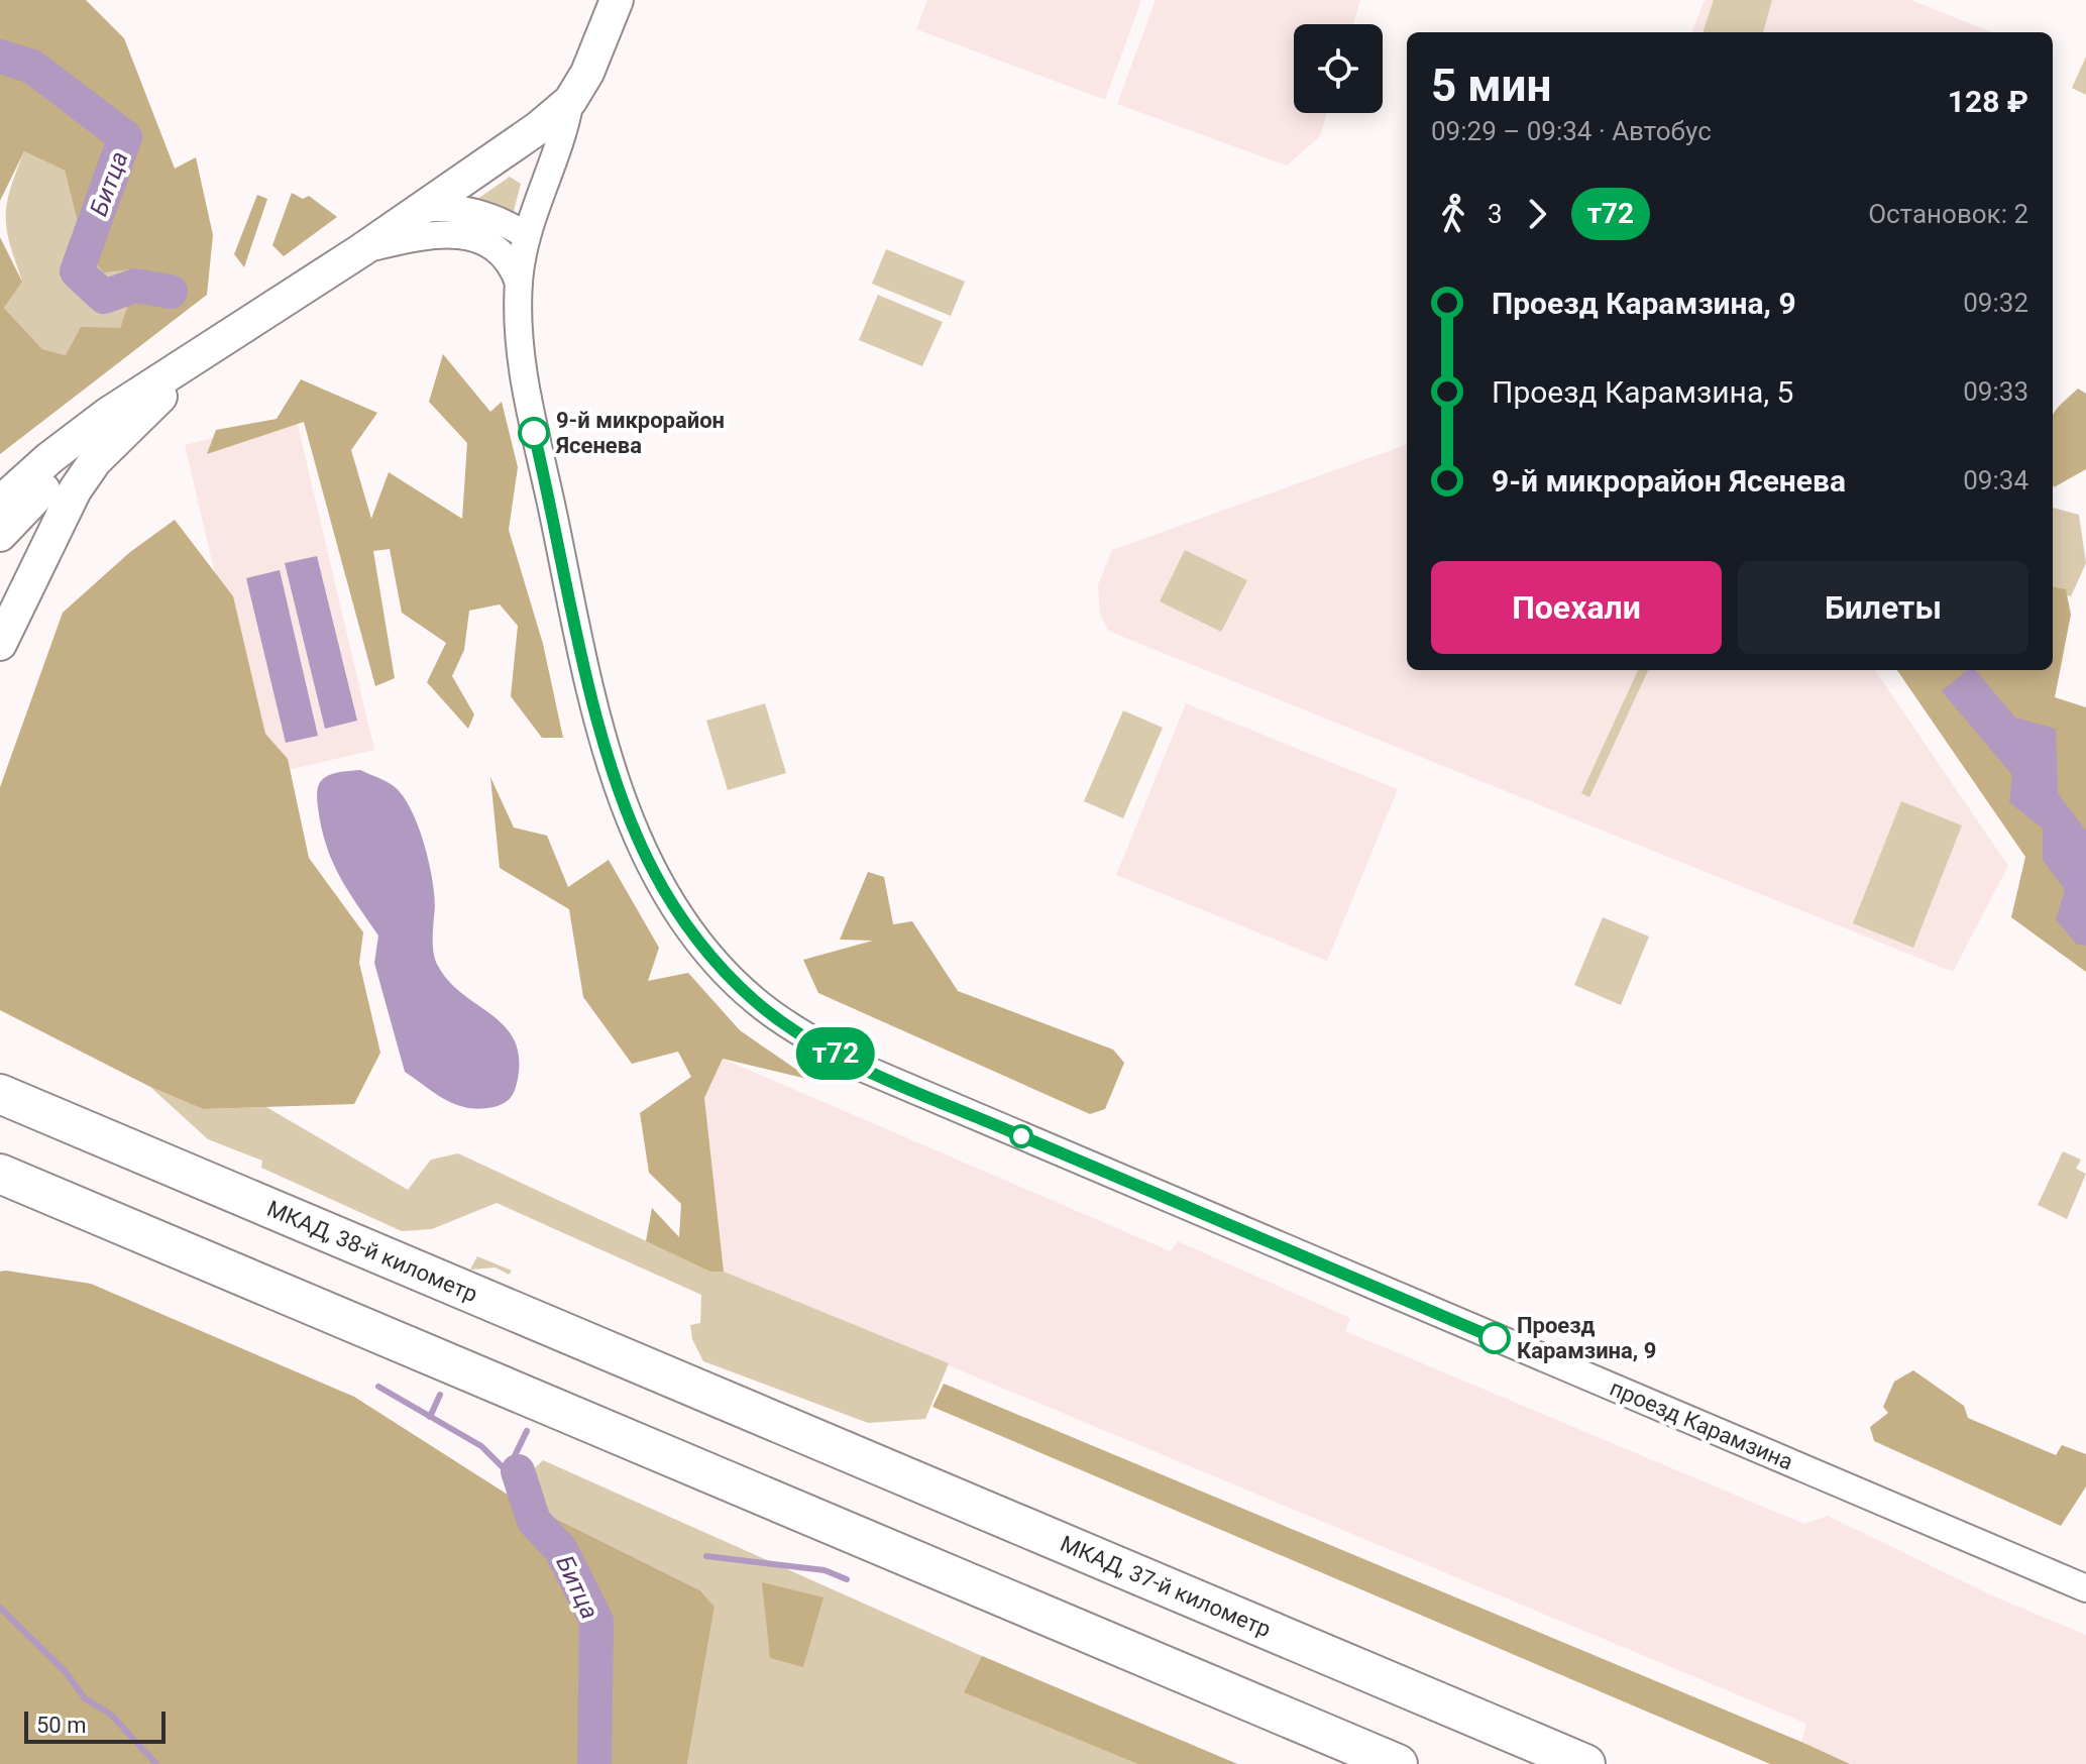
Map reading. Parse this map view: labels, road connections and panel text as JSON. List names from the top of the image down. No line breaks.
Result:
{"streets":{"highway":["МКАД, 38-й километр","МКАД, 37-й километр"],"main road":["проезд Карамзина"]},"crossings":[["МКАД, 38-й километр","МКАД, 37-й километр"]],"water":["Битца"],"places":["9-й микрорайон Ясенева","Проезд Карамзина, 9"],"lines":["bus line т72"],"scale_bar":"50 m","page":{"on_map":"т72","heading":["5 мин","09:29 – 09:34 · Автобус","128 ₽"],"legs":["3","т72","Остановок: 2"],"list":[{"name":"Проезд Карамзина, 9","value":"09:32"},{"name":"Проезд Карамзина, 5","value":"09:33"},{"name":"9-й микрорайон Ясенева","value":"09:34"}],"buttons":["Поехали","Билеты"],"scale":"50 m"}}
